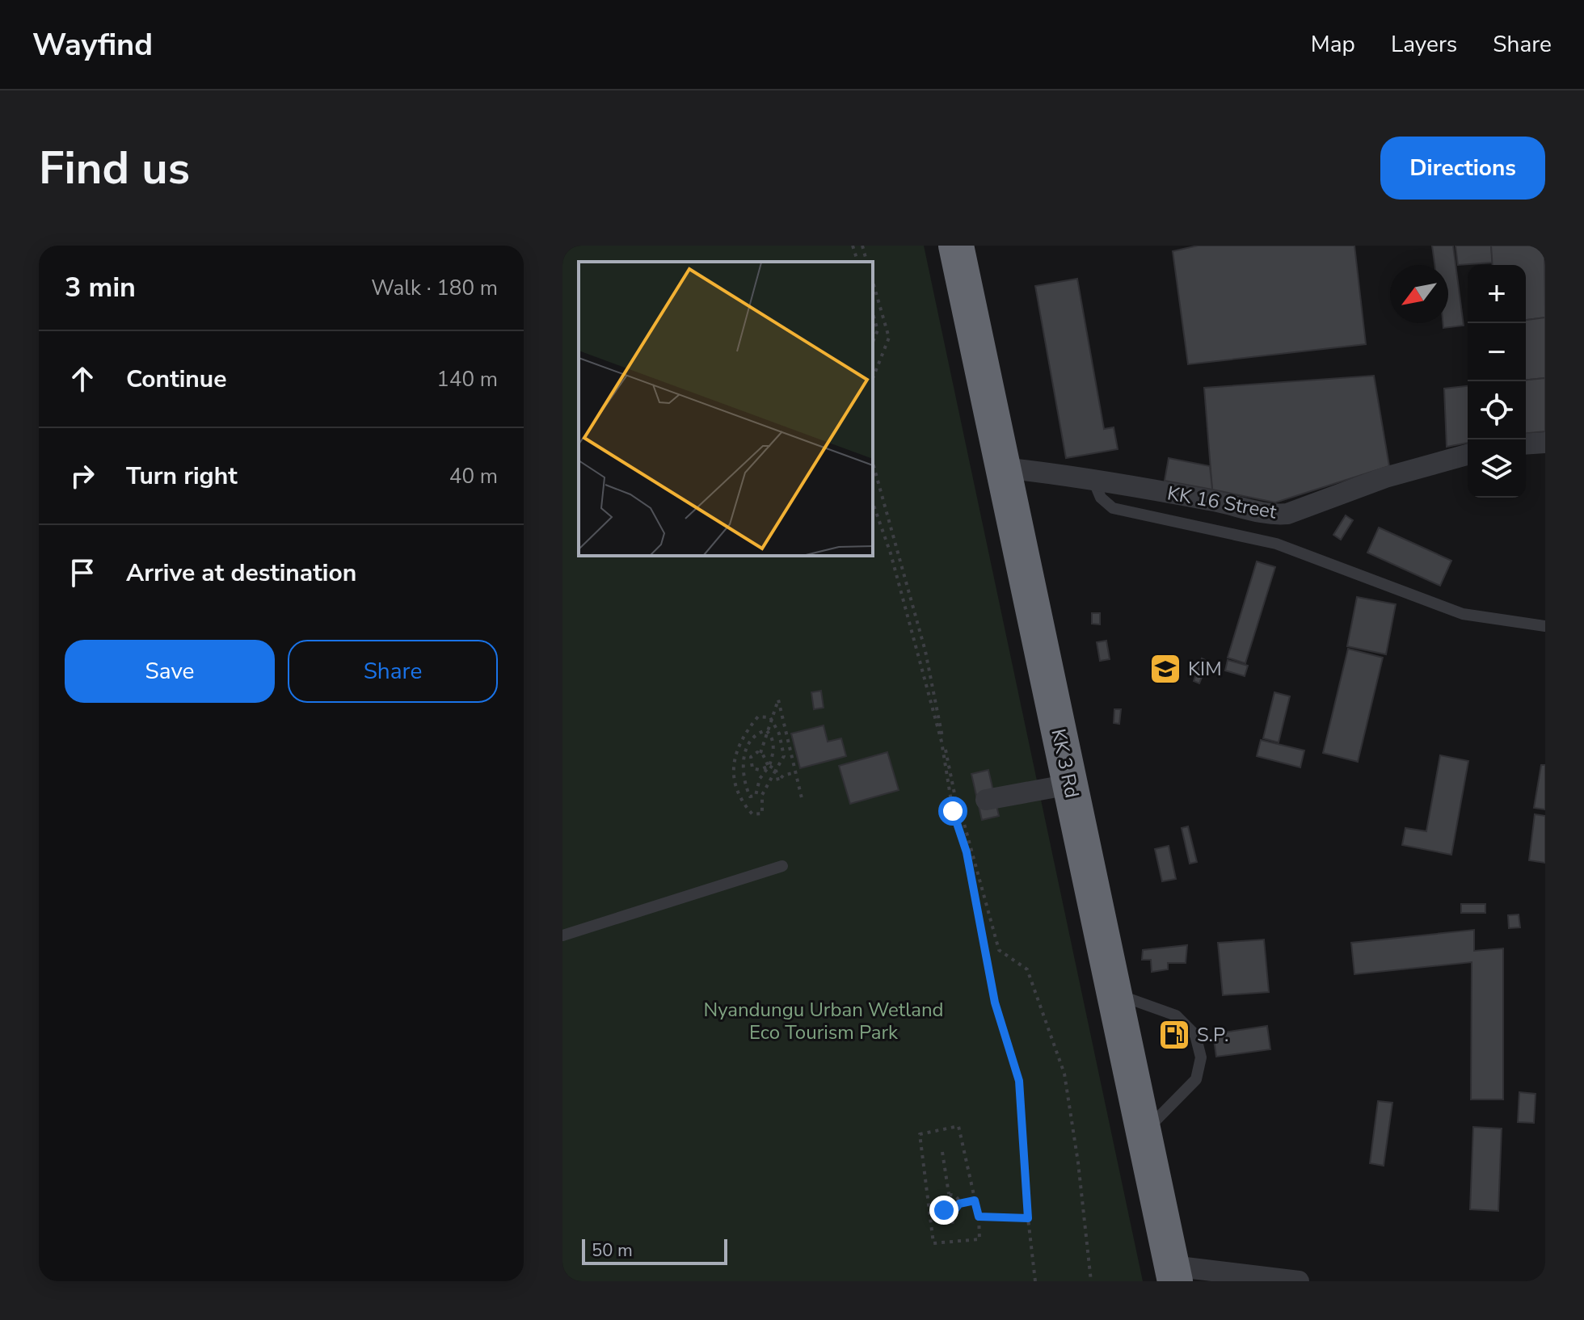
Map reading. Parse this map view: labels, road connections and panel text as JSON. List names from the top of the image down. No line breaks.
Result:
{"streets":{"highway":["KK 3 Rd"],"street":["KK 16 Street"]},"crossings":[["KK 16 Street","KK 3 Rd"]],"parks":["Nyandungu Urban Wetland Eco Tourism Park"],"places":{"school or university":["KIM"],"fuel station":["S.P."]},"scale_bar":"50 m","north":"bottom left","page":{"header":"Wayfind","nav":["Map","Layers","Share"],"buttons":["Directions",["Save","Share"]],"title":"Find us","heading":["3 min","Walk · 180 m"],"map_buttons":["+","−"],"list":[["Continue","140 m"],["Turn right","40 m"],"Arrive at destination"],"scale":"50 m"}}
